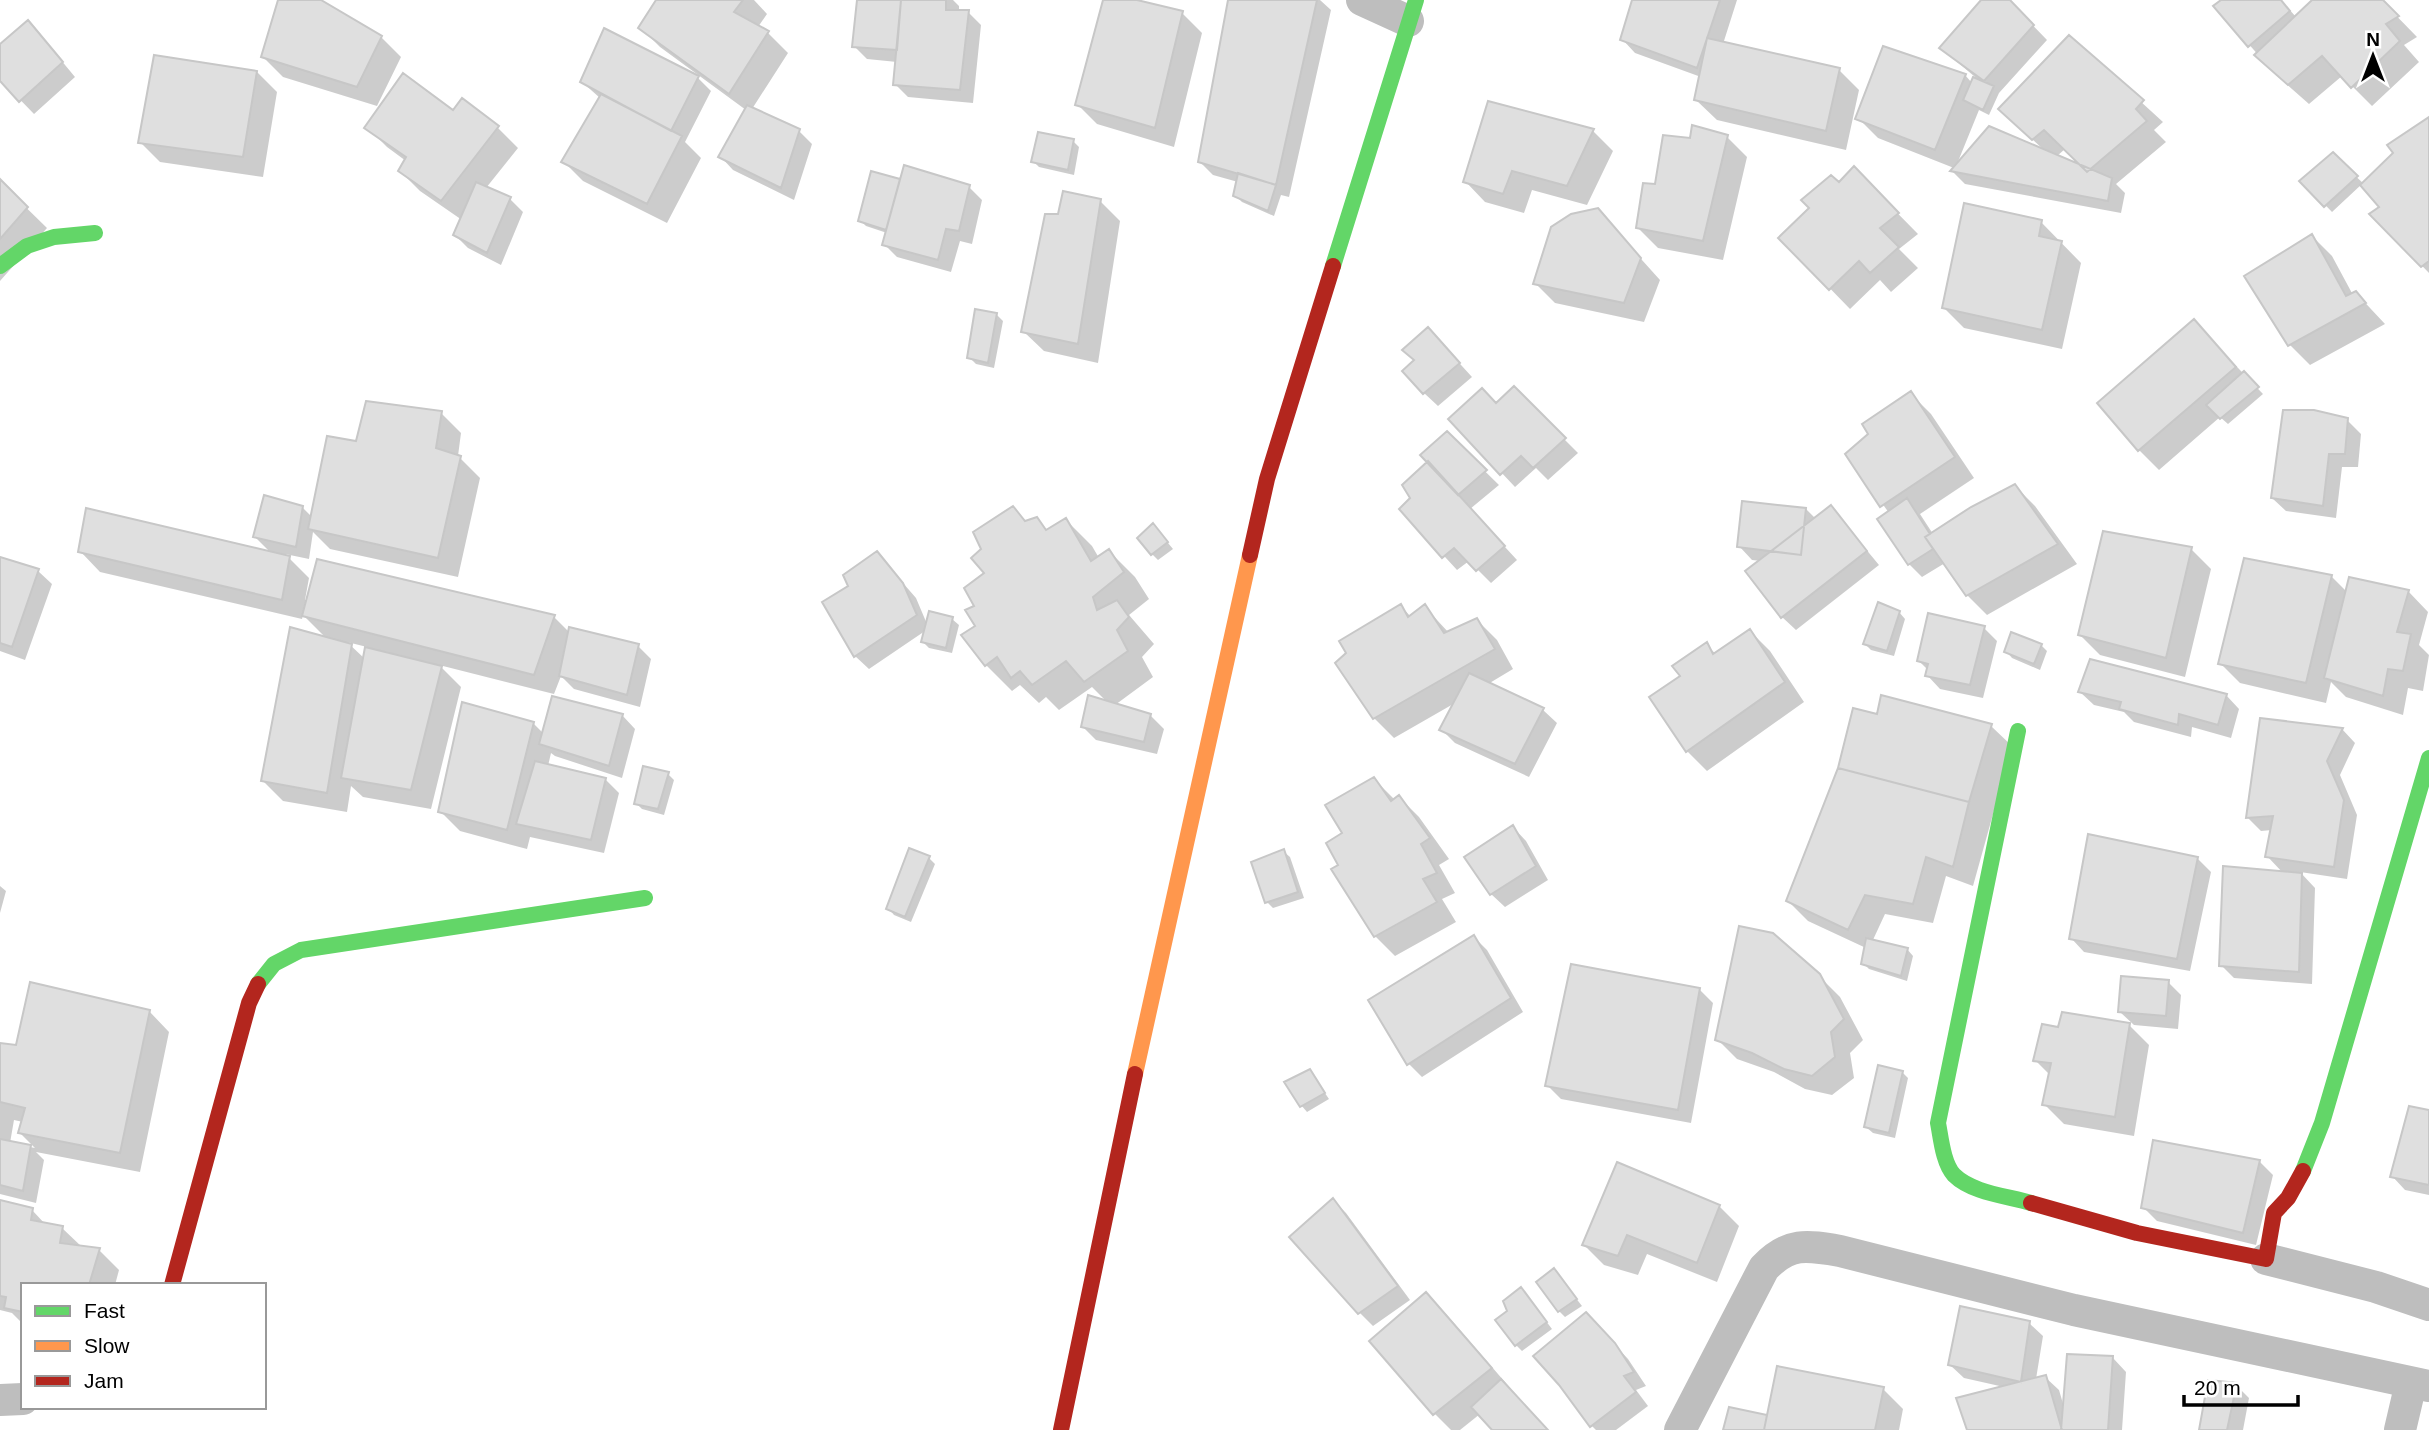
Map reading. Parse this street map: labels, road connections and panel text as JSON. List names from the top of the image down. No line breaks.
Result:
{"legend":["Fast","Slow","Jam"],"scale_bar":"20 m","north":"top"}
